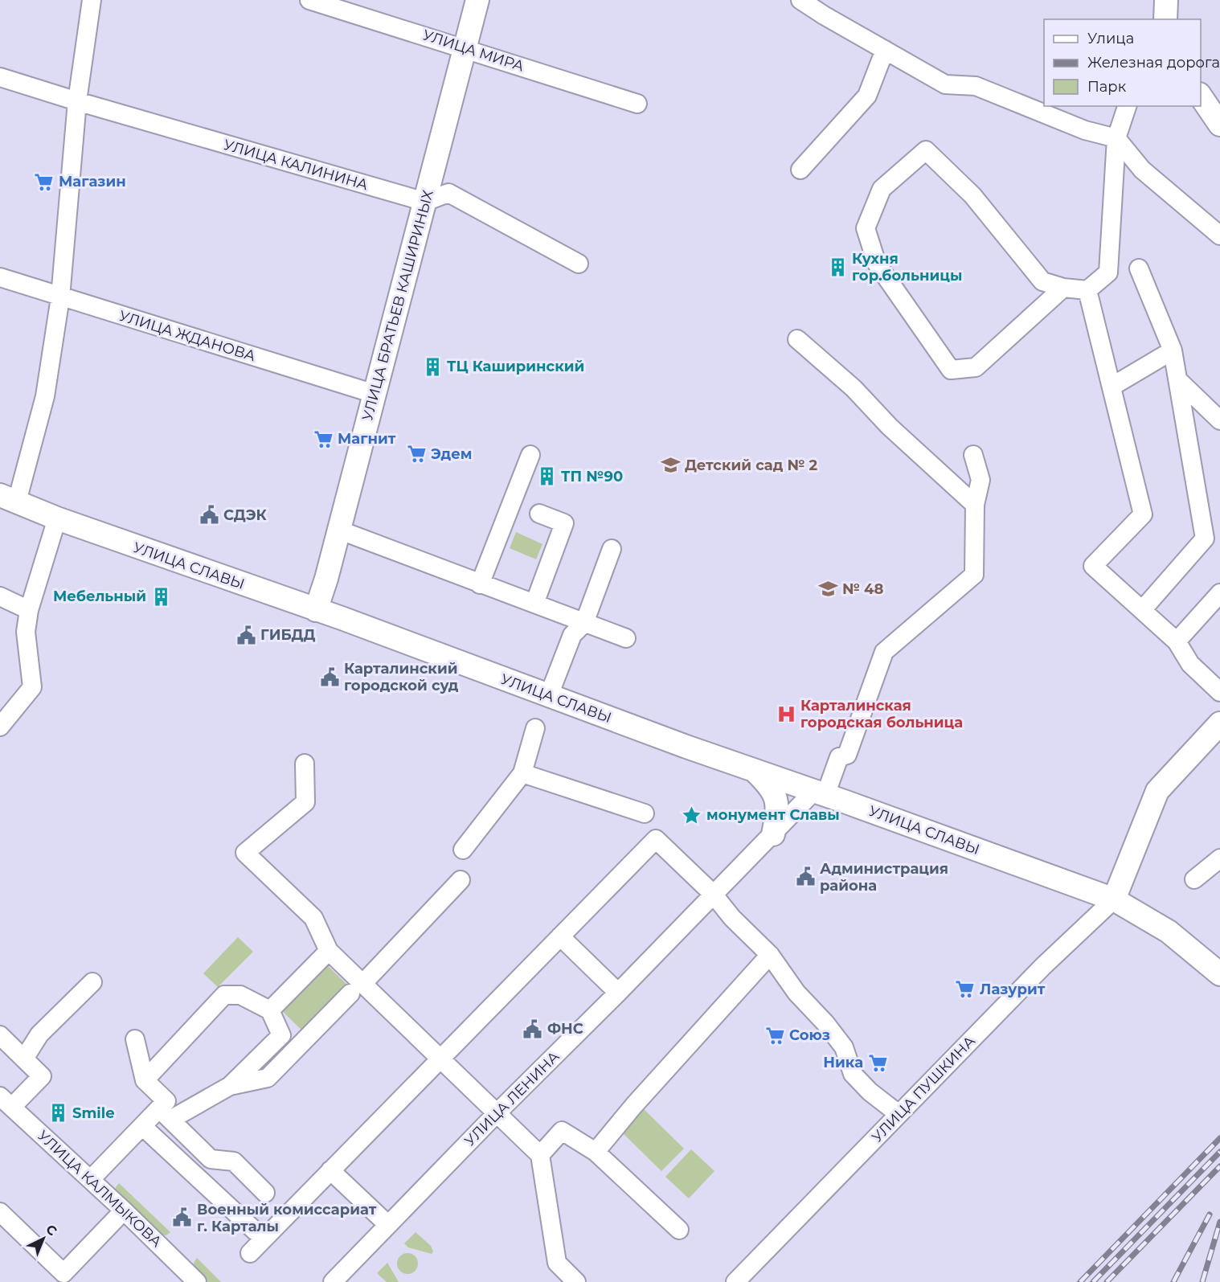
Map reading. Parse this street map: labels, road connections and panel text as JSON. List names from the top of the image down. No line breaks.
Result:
{"streets":{"main road":["УЛИЦА БРАТЬЕВ КАШИРИНЫХ","УЛИЦА СЛАВЫ"],"street":["УЛИЦА МИРА","УЛИЦА КАЛИНИНА","УЛИЦА ЖДАНОВА","УЛИЦА ПУШКИНА","УЛИЦА ЛЕНИНА","УЛИЦА КАЛМЫКОВА"]},"crossings":[["УЛИЦА МИРА","УЛИЦА БРАТЬЕВ КАШИРИНЫХ"],["УЛИЦА КАЛИНИНА","УЛИЦА БРАТЬЕВ КАШИРИНЫХ"],["УЛИЦА БРАТЬЕВ КАШИРИНЫХ","УЛИЦА ЖДАНОВА"],["УЛИЦА БРАТЬЕВ КАШИРИНЫХ","УЛИЦА СЛАВЫ"],["УЛИЦА СЛАВЫ","УЛИЦА ПУШКИНА"],["УЛИЦА СЛАВЫ","УЛИЦА ЛЕНИНА"]],"places":{"supermarket":["Магазин","Магнит","Эдем","Лазурит","Союз","Ника"],"building":["Кухня гор.больницы","ТЦ Каширинский","ТП №90","Мебельный","Smile"],"school or university":["Детский сад № 2","№ 48"],"public building":["СДЭК","ГИБДД","Карталинский городской суд","Администрация района","ФНС","Военный комиссариат г. Карталы"],"hospital":["Карталинская городская больница"],"place":["монумент Славы"]},"legend":["Улица","Железная дорога","Парк"],"north":"top right"}
